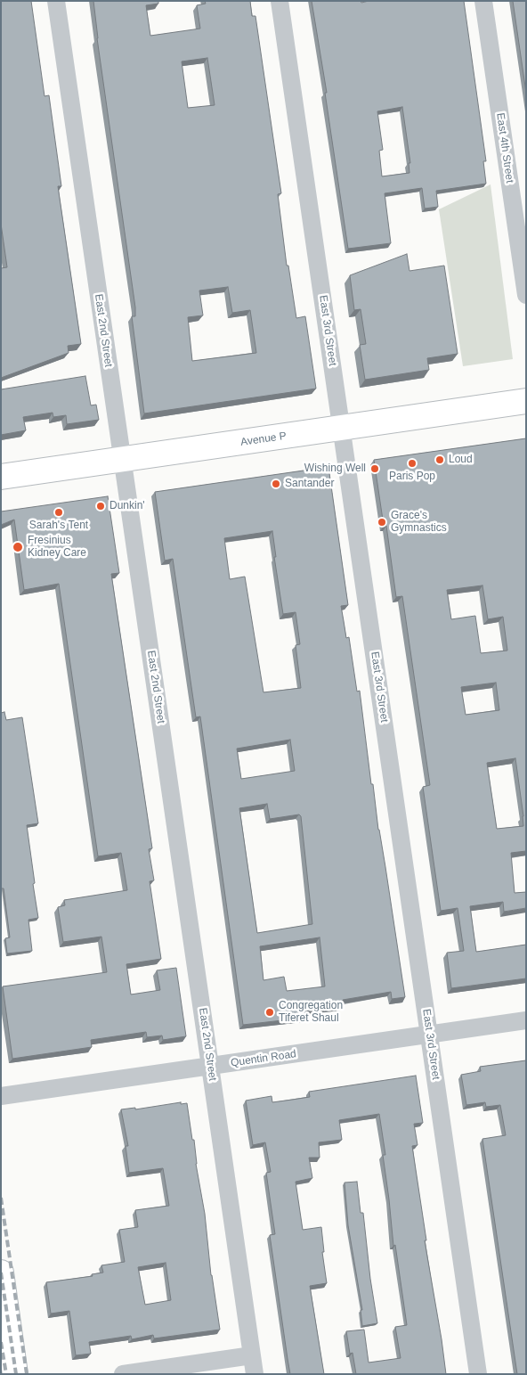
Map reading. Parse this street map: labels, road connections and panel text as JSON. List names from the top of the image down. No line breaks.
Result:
{"streets":{"main road":["Avenue P"],"street":["East 4th Street","East 2nd Street","East 3rd Street","Quentin Road"]},"crossings":[["East 2nd Street","Avenue P"],["East 2nd Street","Quentin Road"],["East 3rd Street","Avenue P"],["East 3rd Street","Quentin Road"]],"places":["Loud","Paris Pop","Wishing Well","Santander","Dunkin'","Sarah's Tent","Grace's Gymnastics","Fresinius Kidney Care","Congregation Tiferet Shaul"]}
